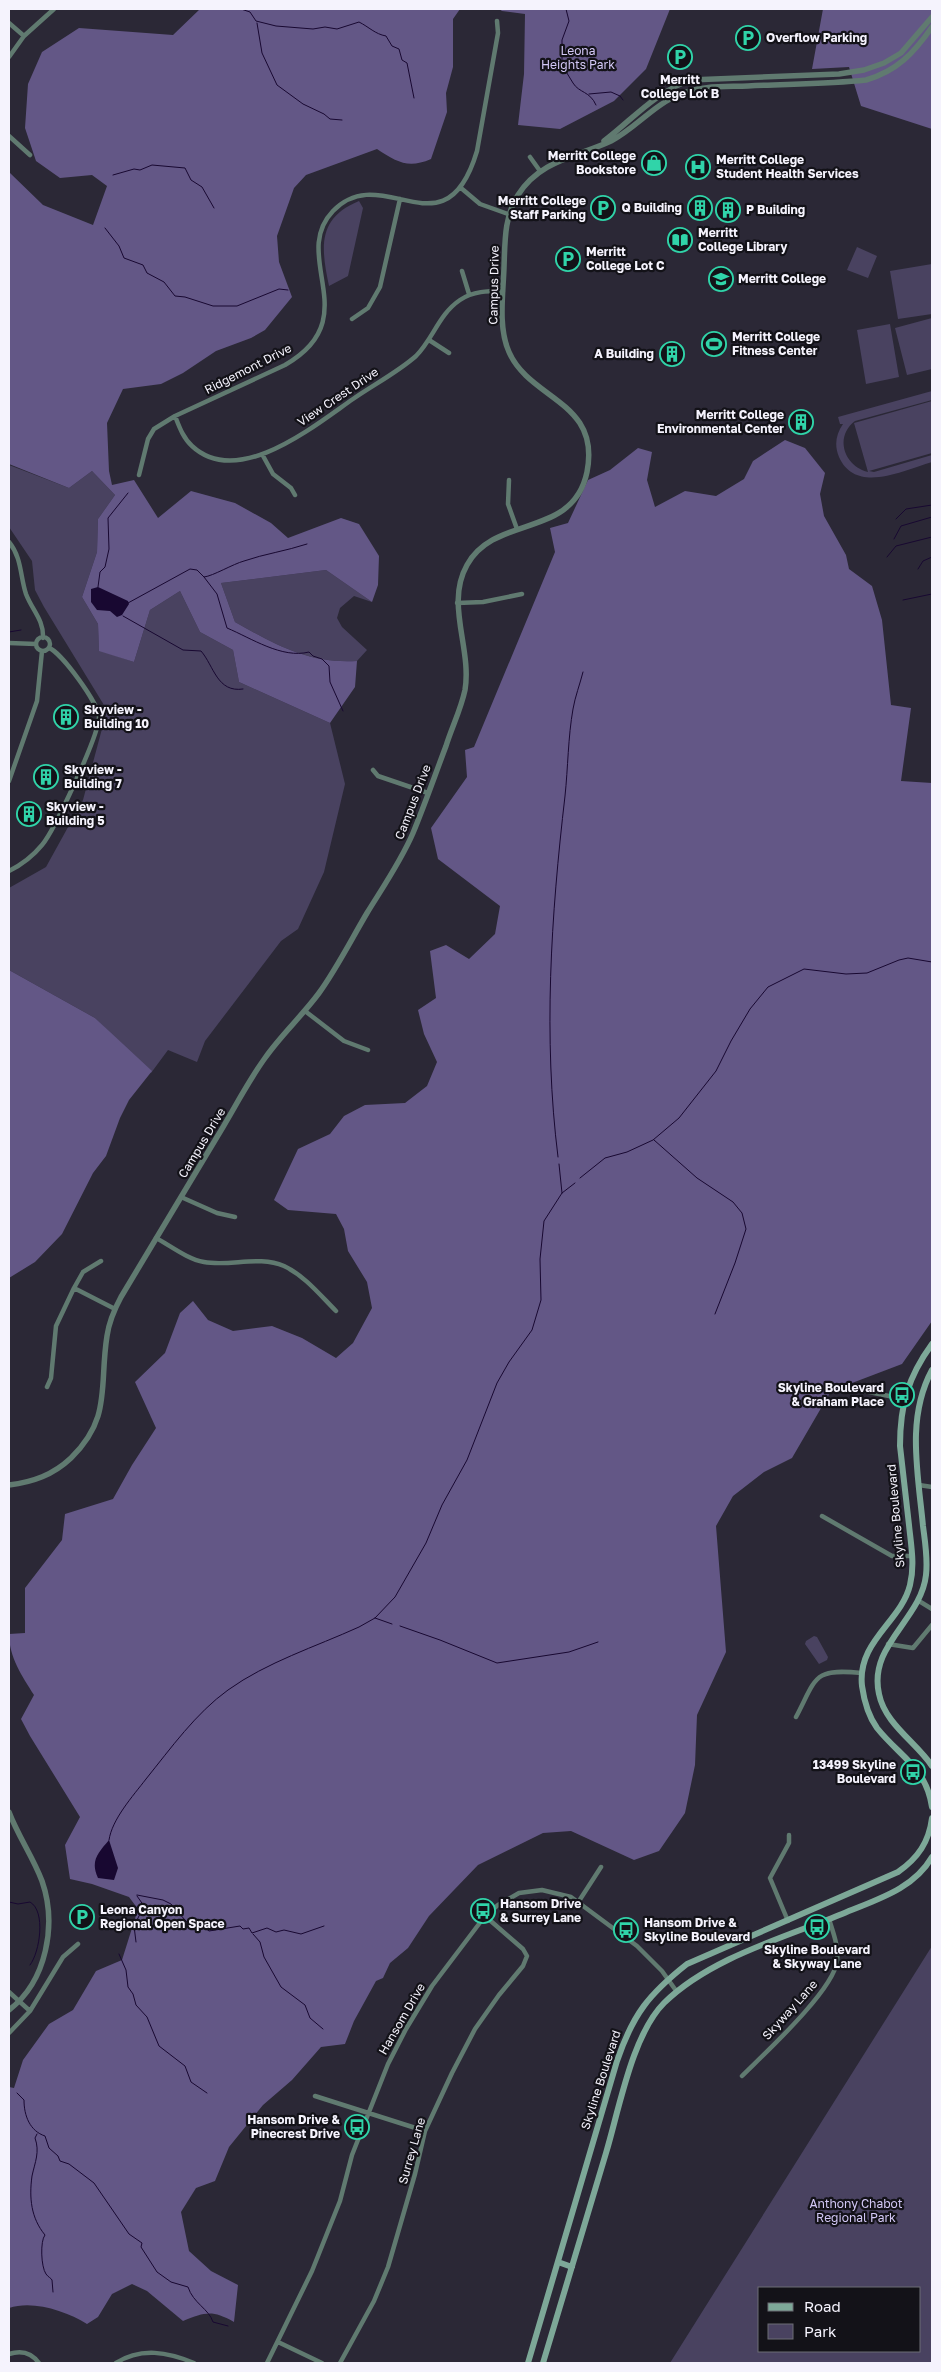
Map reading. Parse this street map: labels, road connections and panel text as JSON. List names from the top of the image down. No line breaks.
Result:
{"streets":{"main road":["Skyline Boulevard"],"street":["Campus Drive","Ridgemont Drive","View Crest Drive","Skyway Lane","Hansom Drive","Surrey Lane"]},"crossings":[["Ridgemont Drive","View Crest Drive"],["Skyline Boulevard","Skyway Lane"],["Skyline Boulevard","Hansom Drive"],["Hansom Drive","Surrey Lane"]],"parks":["Leona Heights Park","Anthony Chabot Regional Park"],"places":{"parking":["Overflow Parking","Merritt College Lot B","Merritt College Staff Parking","Merritt College Lot C","Leona Canyon Regional Open Space"],"shop":["Merritt College Bookstore"],"hospital":["Merritt College Student Health Services"],"building":["Q Building","P Building","A Building","Merritt College Environmental Center","Skyview - Building 10","Skyview - Building 7","Skyview - Building 5"],"library":["Merritt College Library"],"school or university":["Merritt College"],"sports":["Merritt College Fitness Center"],"bus stop":["Skyline Boulevard & Graham Place","13499 Skyline Boulevard","Hansom Drive & Surrey Lane","Skyline Boulevard & Skyway Lane","Hansom Drive & Skyline Boulevard","Hansom Drive & Pinecrest Drive"]},"legend":["Road","Park"]}
